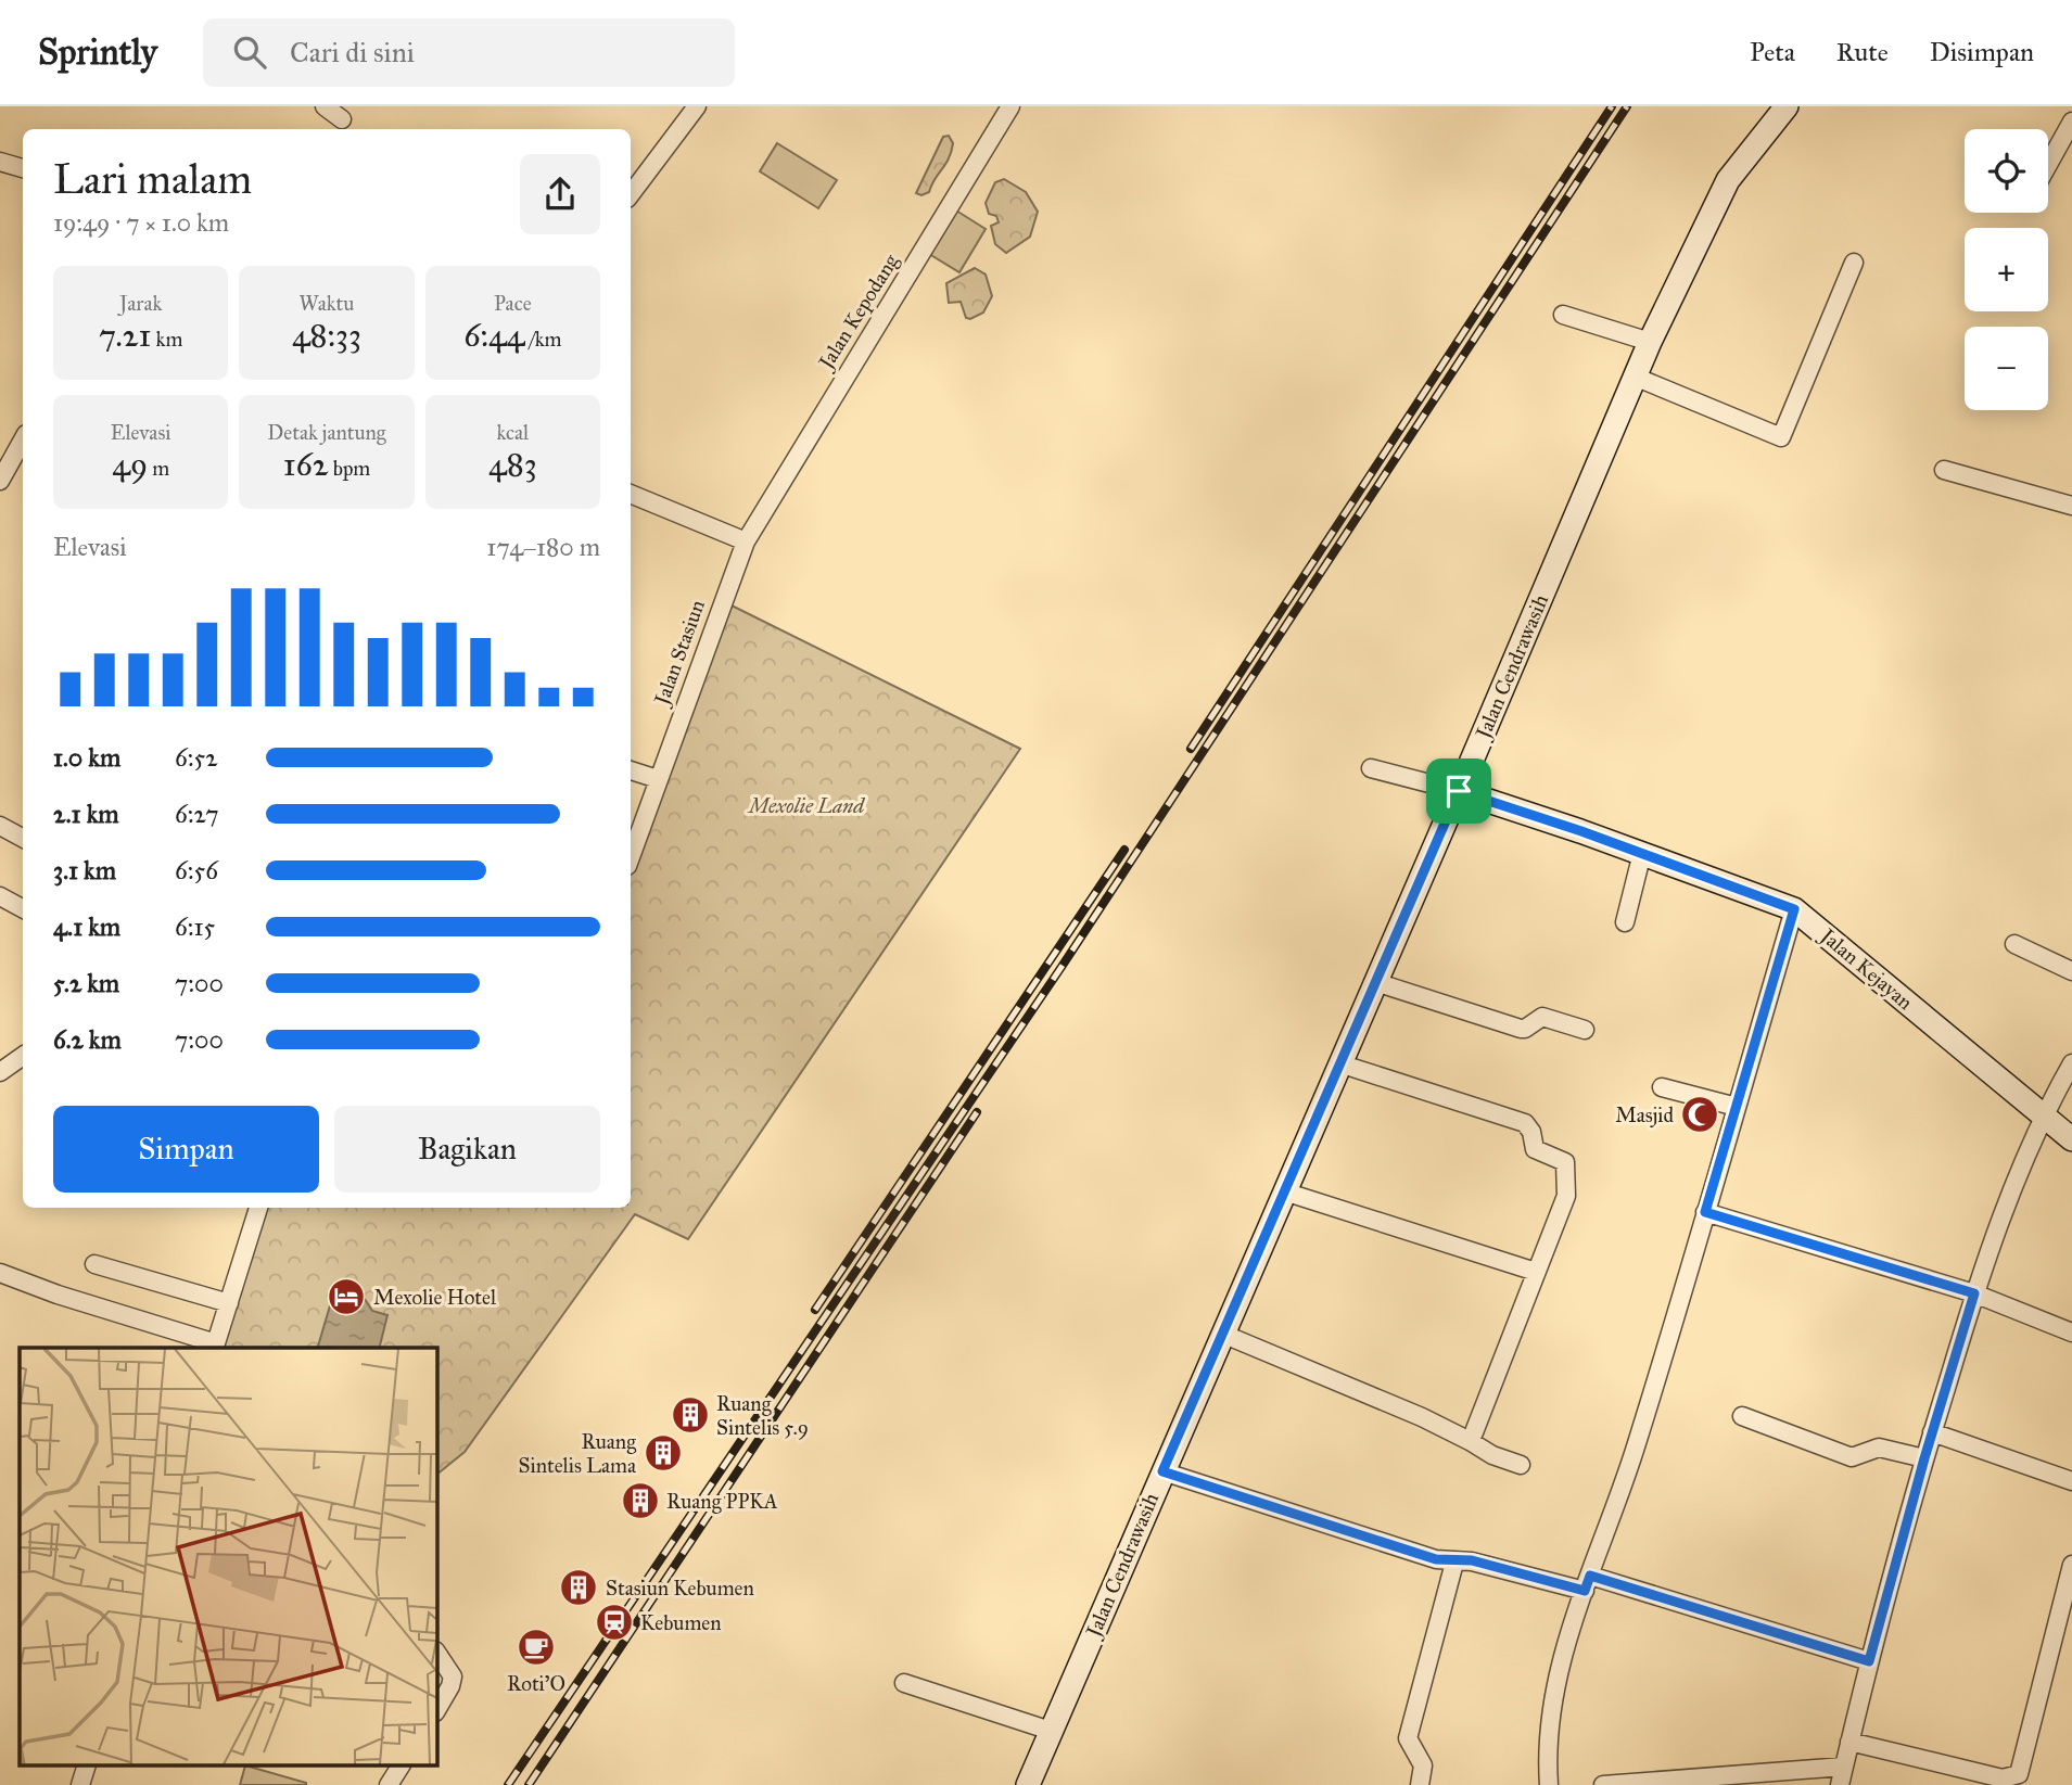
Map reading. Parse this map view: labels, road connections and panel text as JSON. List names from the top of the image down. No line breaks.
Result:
{"streets":{"main road":["Jalan Cendrawasih","Jalan Kejayan"],"street":["Jalan Kepodang","Jalan Stasiun"]},"crossings":[["Jalan Kepodang","Jalan Stasiun"],["Jalan Cendrawasih","Jalan Kejayan"]],"parks":["Mexolie Land"],"places":{"mosque":["Masjid"],"hotel":["Mexolie Hotel"],"building":["Ruang Sintelis 5.9","Ruang Sintelis Lama","Ruang PPKA","Stasiun Kebumen"],"station":["Kebumen"],"cafe":["Roti'O"]},"page":{"header":"Sprintly","search":"Cari di sini","nav":["Peta","Rute","Disimpan"],"map_buttons":["+","−"],"heading":["Lari malam","19:49 · 7 × 1.0 km"],"stats":[["Jarak","7.21 km"],["Waktu","48:33"],["Pace","6:44 /km"],["Elevasi","49 m"],["Detak jantung","162 bpm"],["kcal","483"]],"chart":["Elevasi","174–180 m"],"list":[{"name":"1.0 km","note":"6:52"},{"name":"2.1 km","note":"6:27"},{"name":"3.1 km","note":"6:56"},{"name":"4.1 km","note":"6:15"},{"name":"5.2 km","note":"7:00"},{"name":"6.2 km","note":"7:00"}],"buttons":["Simpan","Bagikan"]}}
